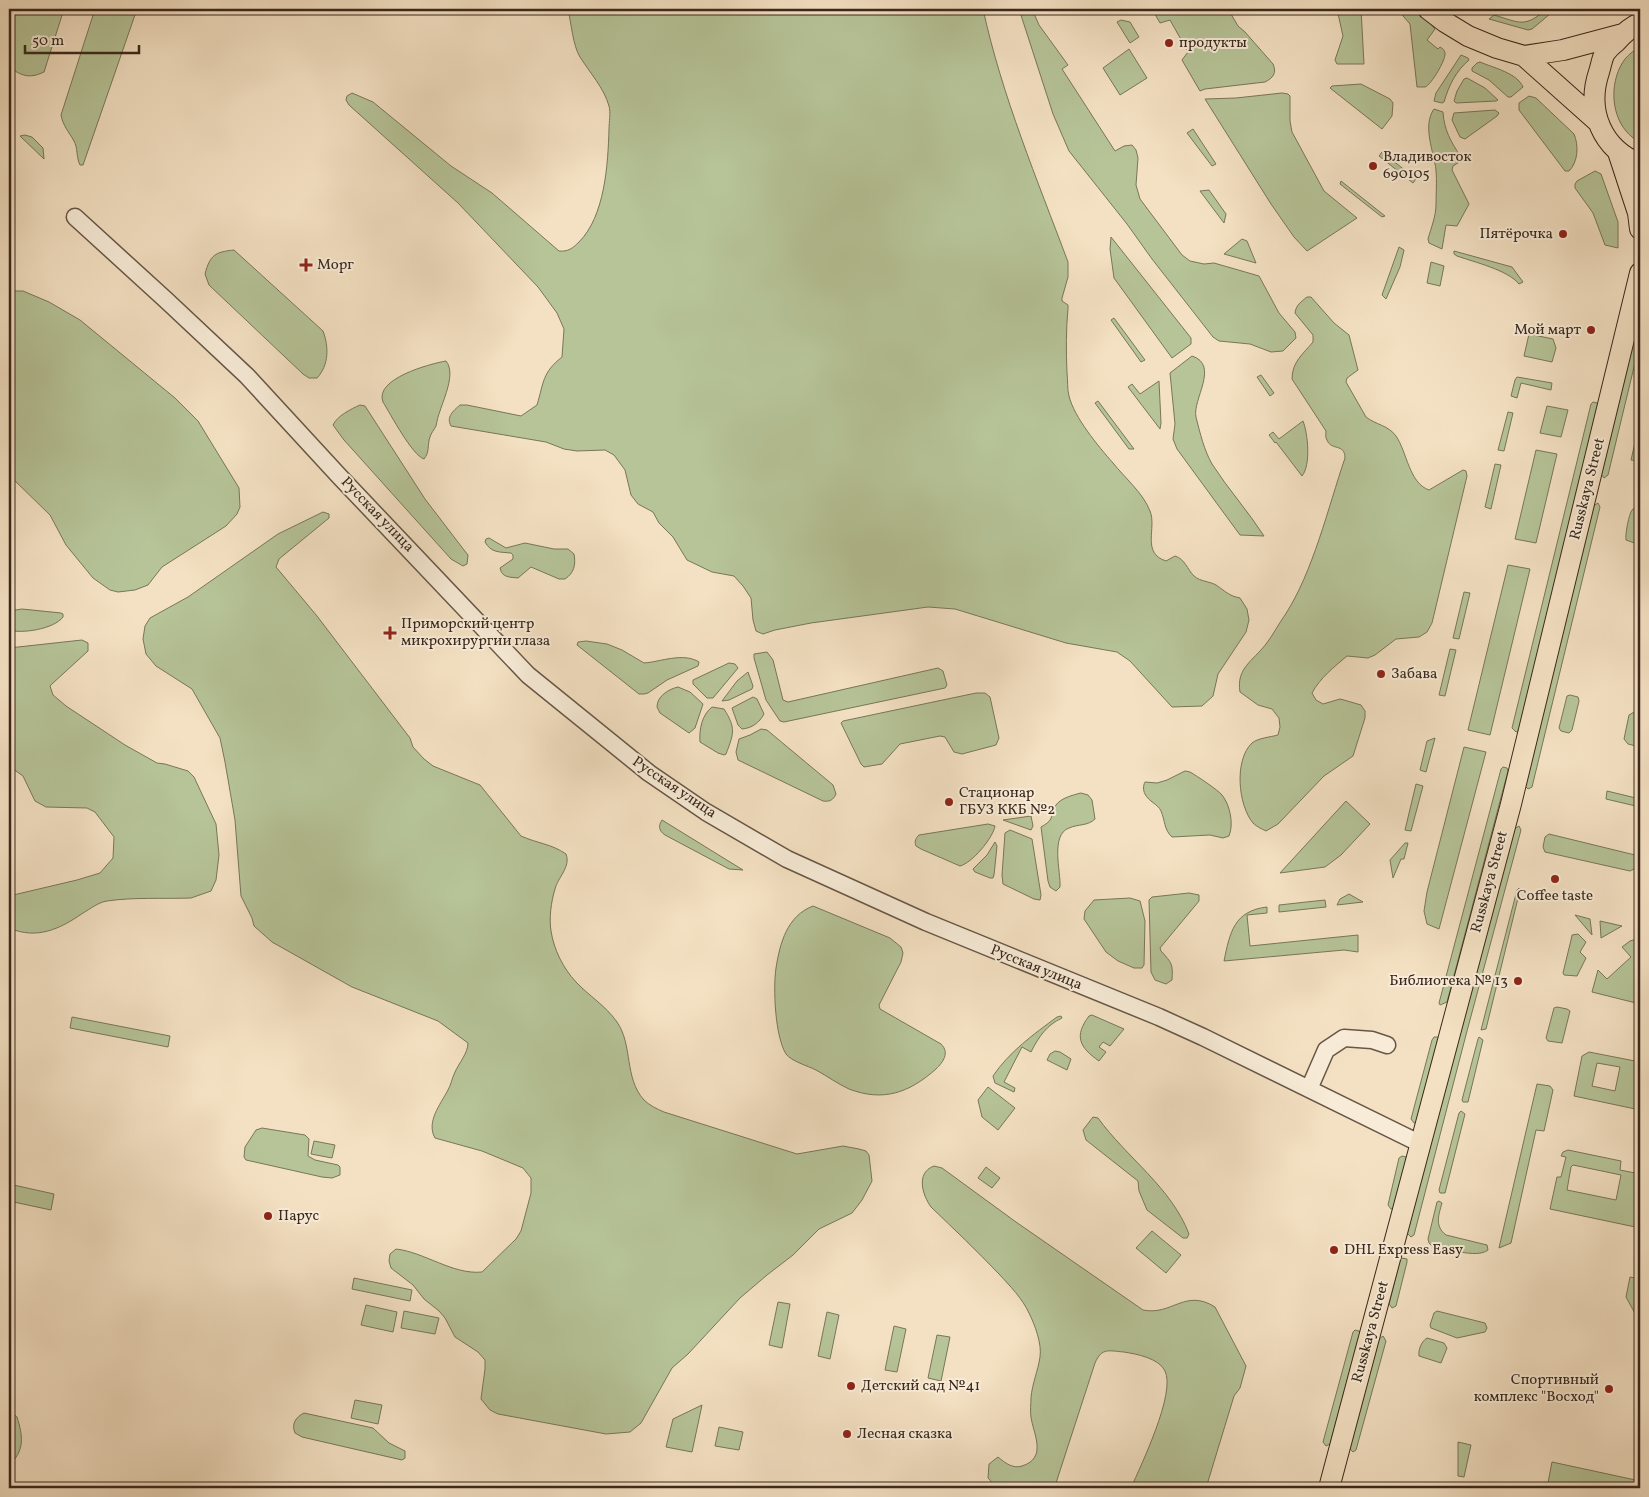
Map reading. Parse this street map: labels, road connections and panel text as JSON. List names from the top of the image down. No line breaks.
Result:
{"streets":{"main road":["Russkaya Street"],"street":["Русская улица"]},"crossings":[["Russkaya Street","Русская улица"]],"places":{"other":["продукты","Владивосток 690105","Пятёрочка","Мой март","Забава","Стационар ГБУЗ ККБ №2","Coffee taste","Библиотека № 13","Парус","DHL Express Easy","Детский сад №41","Спортивный комплекс \"Восход\"","Лесная сказка"],"health":["Морг","Приморский центр микрохирургии глаза"]},"scale_bar":"50 m"}
